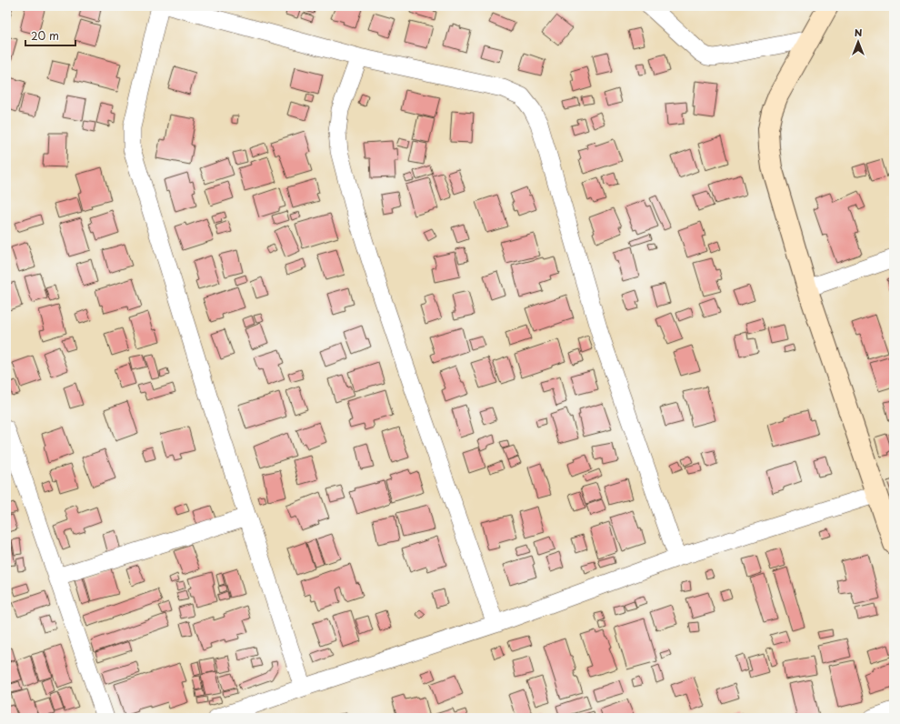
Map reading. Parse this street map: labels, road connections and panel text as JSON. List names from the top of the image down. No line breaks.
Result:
{"scale_bar":"20 m","north":"top"}
